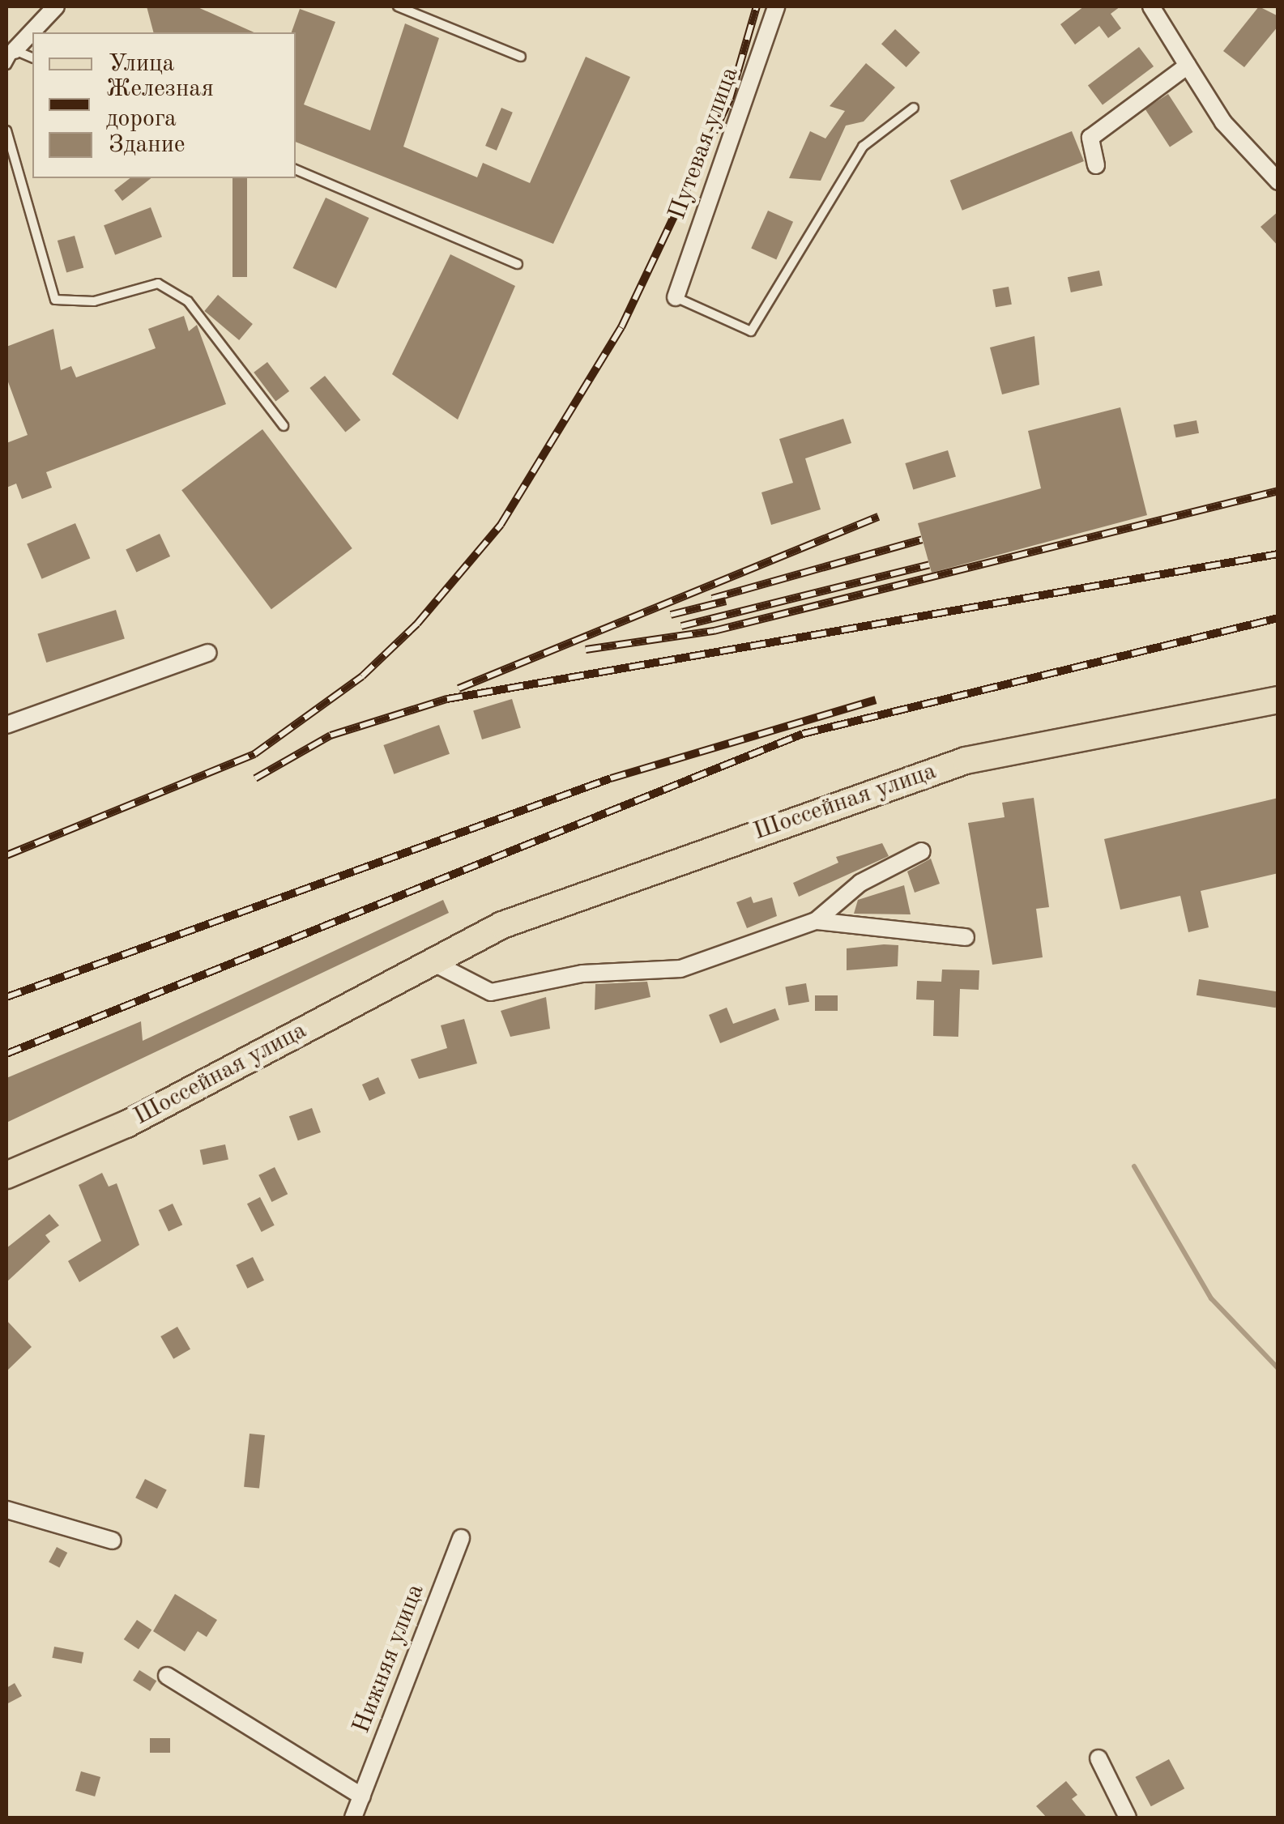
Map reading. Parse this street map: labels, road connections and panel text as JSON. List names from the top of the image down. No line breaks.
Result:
{"streets":{"main road":["Шоссейная улица"],"street":["Путевая улица","Нижняя улица"]},"legend":["Улица","Железная дорога","Здание"]}
